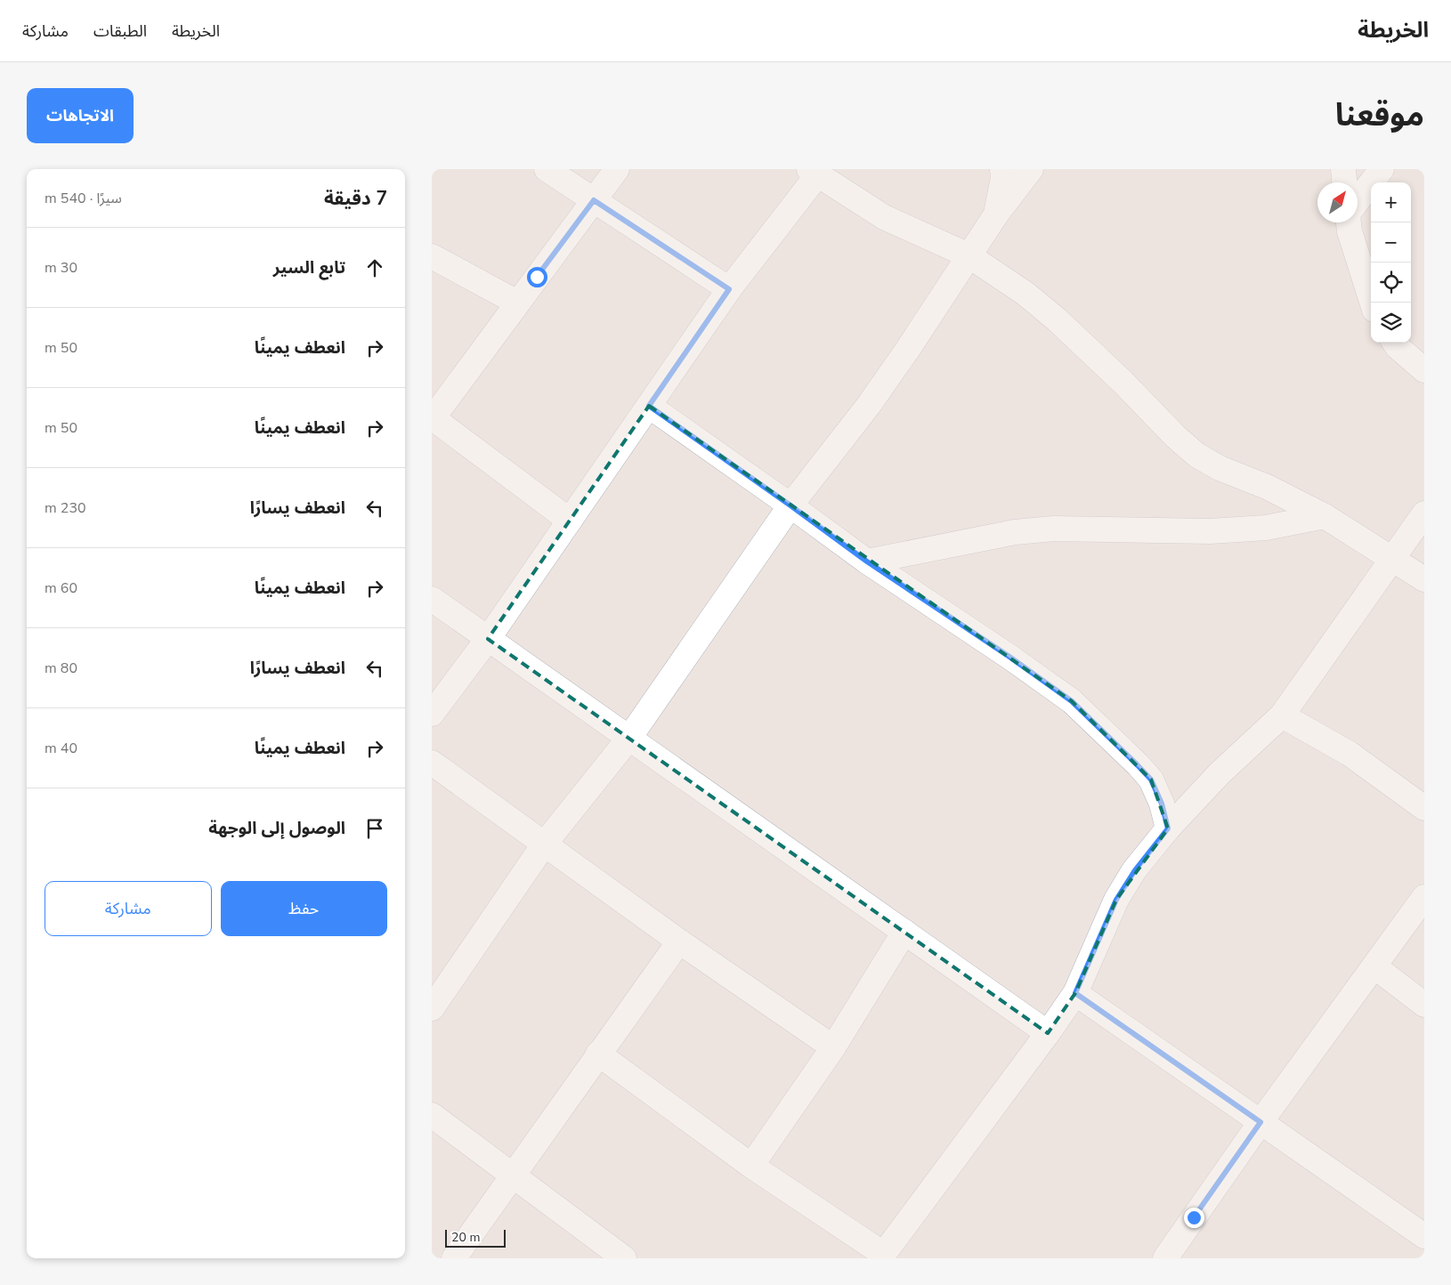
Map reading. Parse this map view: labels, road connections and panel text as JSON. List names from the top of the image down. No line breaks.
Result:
{"scale_bar":"20 m","north":"top right","page":{"header":"الخريطة","nav":["الخريطة","الطبقات","مشاركة"],"title":"موقعنا","buttons":["الاتجاهات",["حفظ","مشاركة"]],"heading":["7 دقيقة","سيرًا · 540 m"],"map_buttons":["+","−"],"list":[["تابع السير","30 m"],["انعطف يمينًا","50 m"],["انعطف يمينًا","50 m"],["انعطف يسارًا","230 m"],["انعطف يمينًا","60 m"],["انعطف يسارًا","80 m"],["انعطف يمينًا","40 m"],"الوصول إلى الوجهة"],"scale":"20 m"}}
